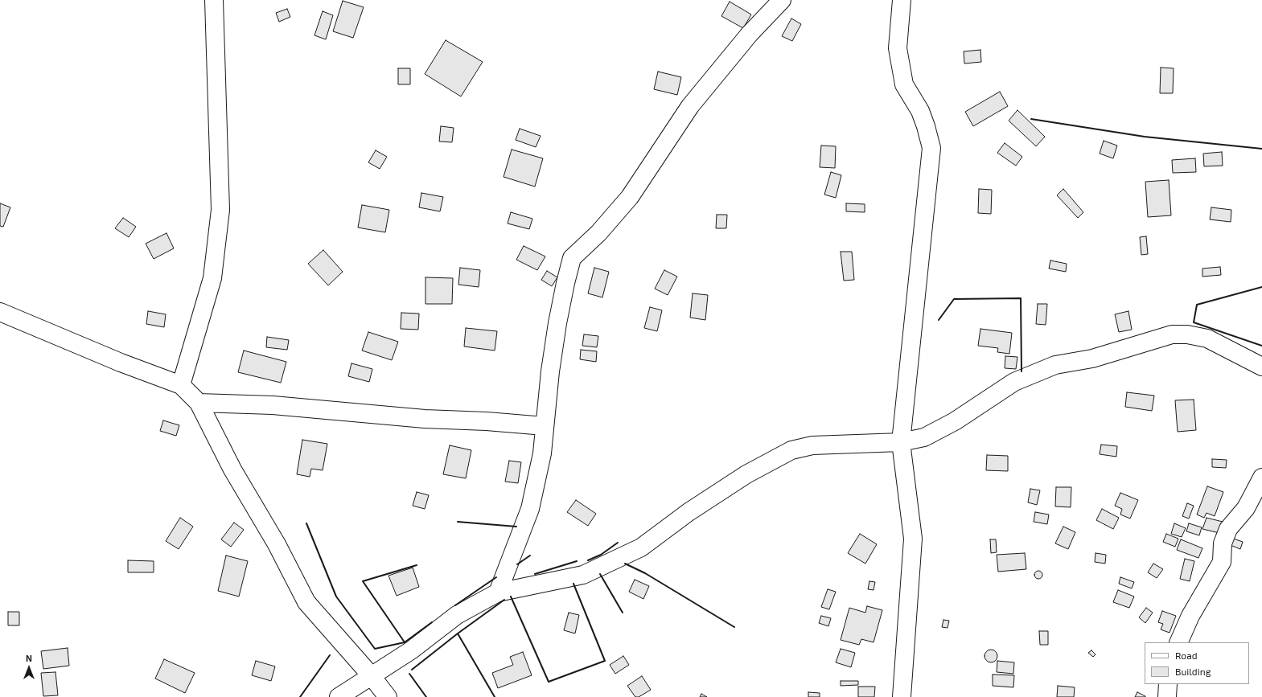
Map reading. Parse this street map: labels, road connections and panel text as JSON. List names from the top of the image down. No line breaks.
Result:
{"legend":["Road","Building"],"north":"top"}
